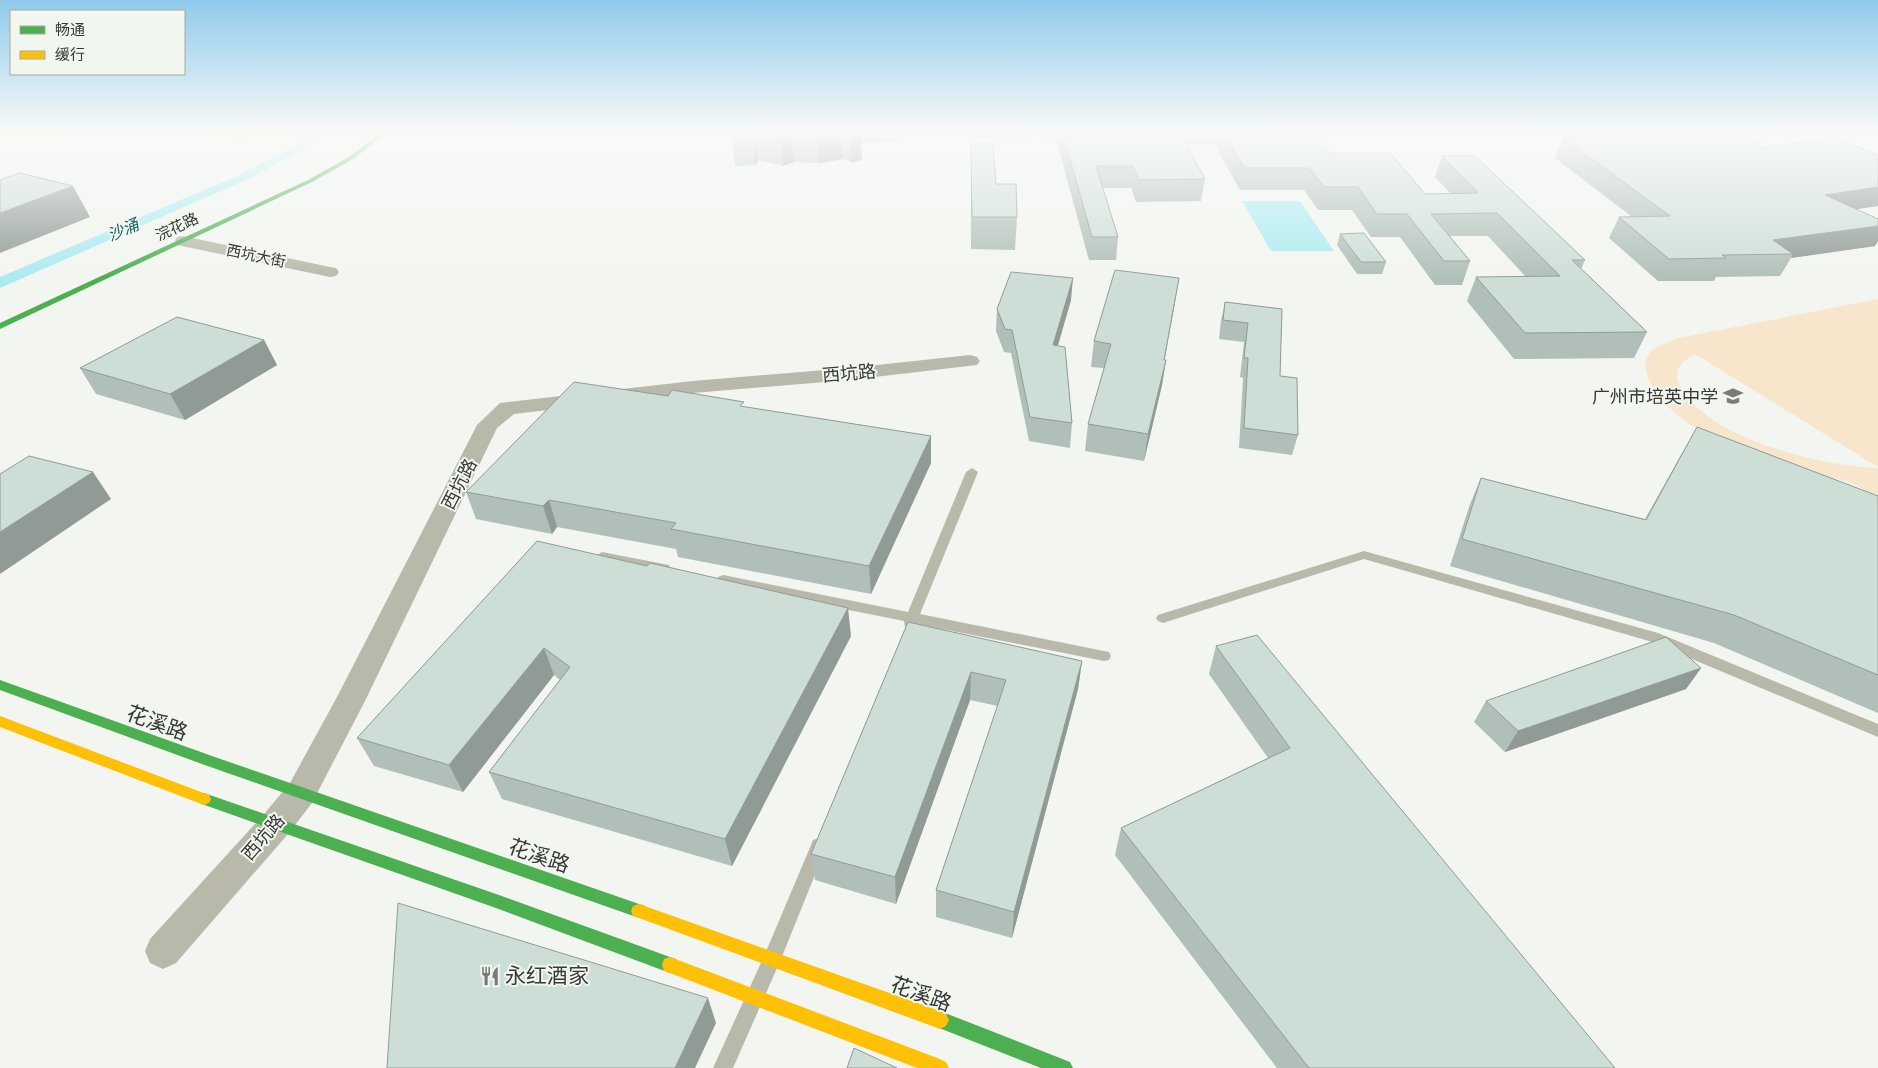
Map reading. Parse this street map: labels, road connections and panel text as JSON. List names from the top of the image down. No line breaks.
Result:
{"streets":{"street":["浣花路","西坑大街","西坑路","花溪路"]},"crossings":[["浣花路","西坑大街"],["西坑路","花溪路"]],"water":["沙涌"],"places":{"school or university":["广州市培英中学"],"restaurant":["永红酒家"]},"legend":["畅通","缓行"]}
